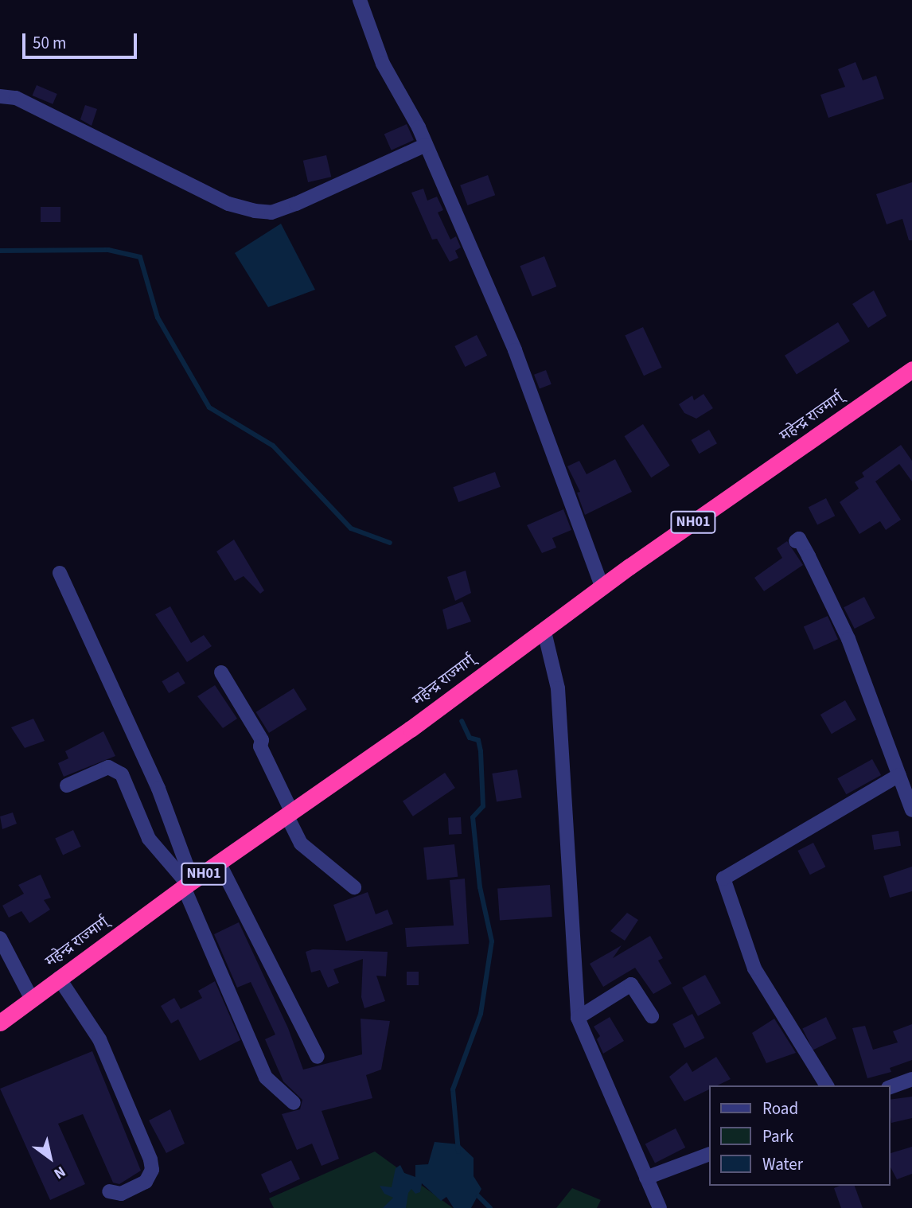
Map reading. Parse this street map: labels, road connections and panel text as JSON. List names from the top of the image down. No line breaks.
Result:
{"streets":{"highway":["महेन्द्र राज्मार्ग्","NH01"]},"legend":["Road","Park","Water"],"scale_bar":"50 m","north":"bottom right"}
